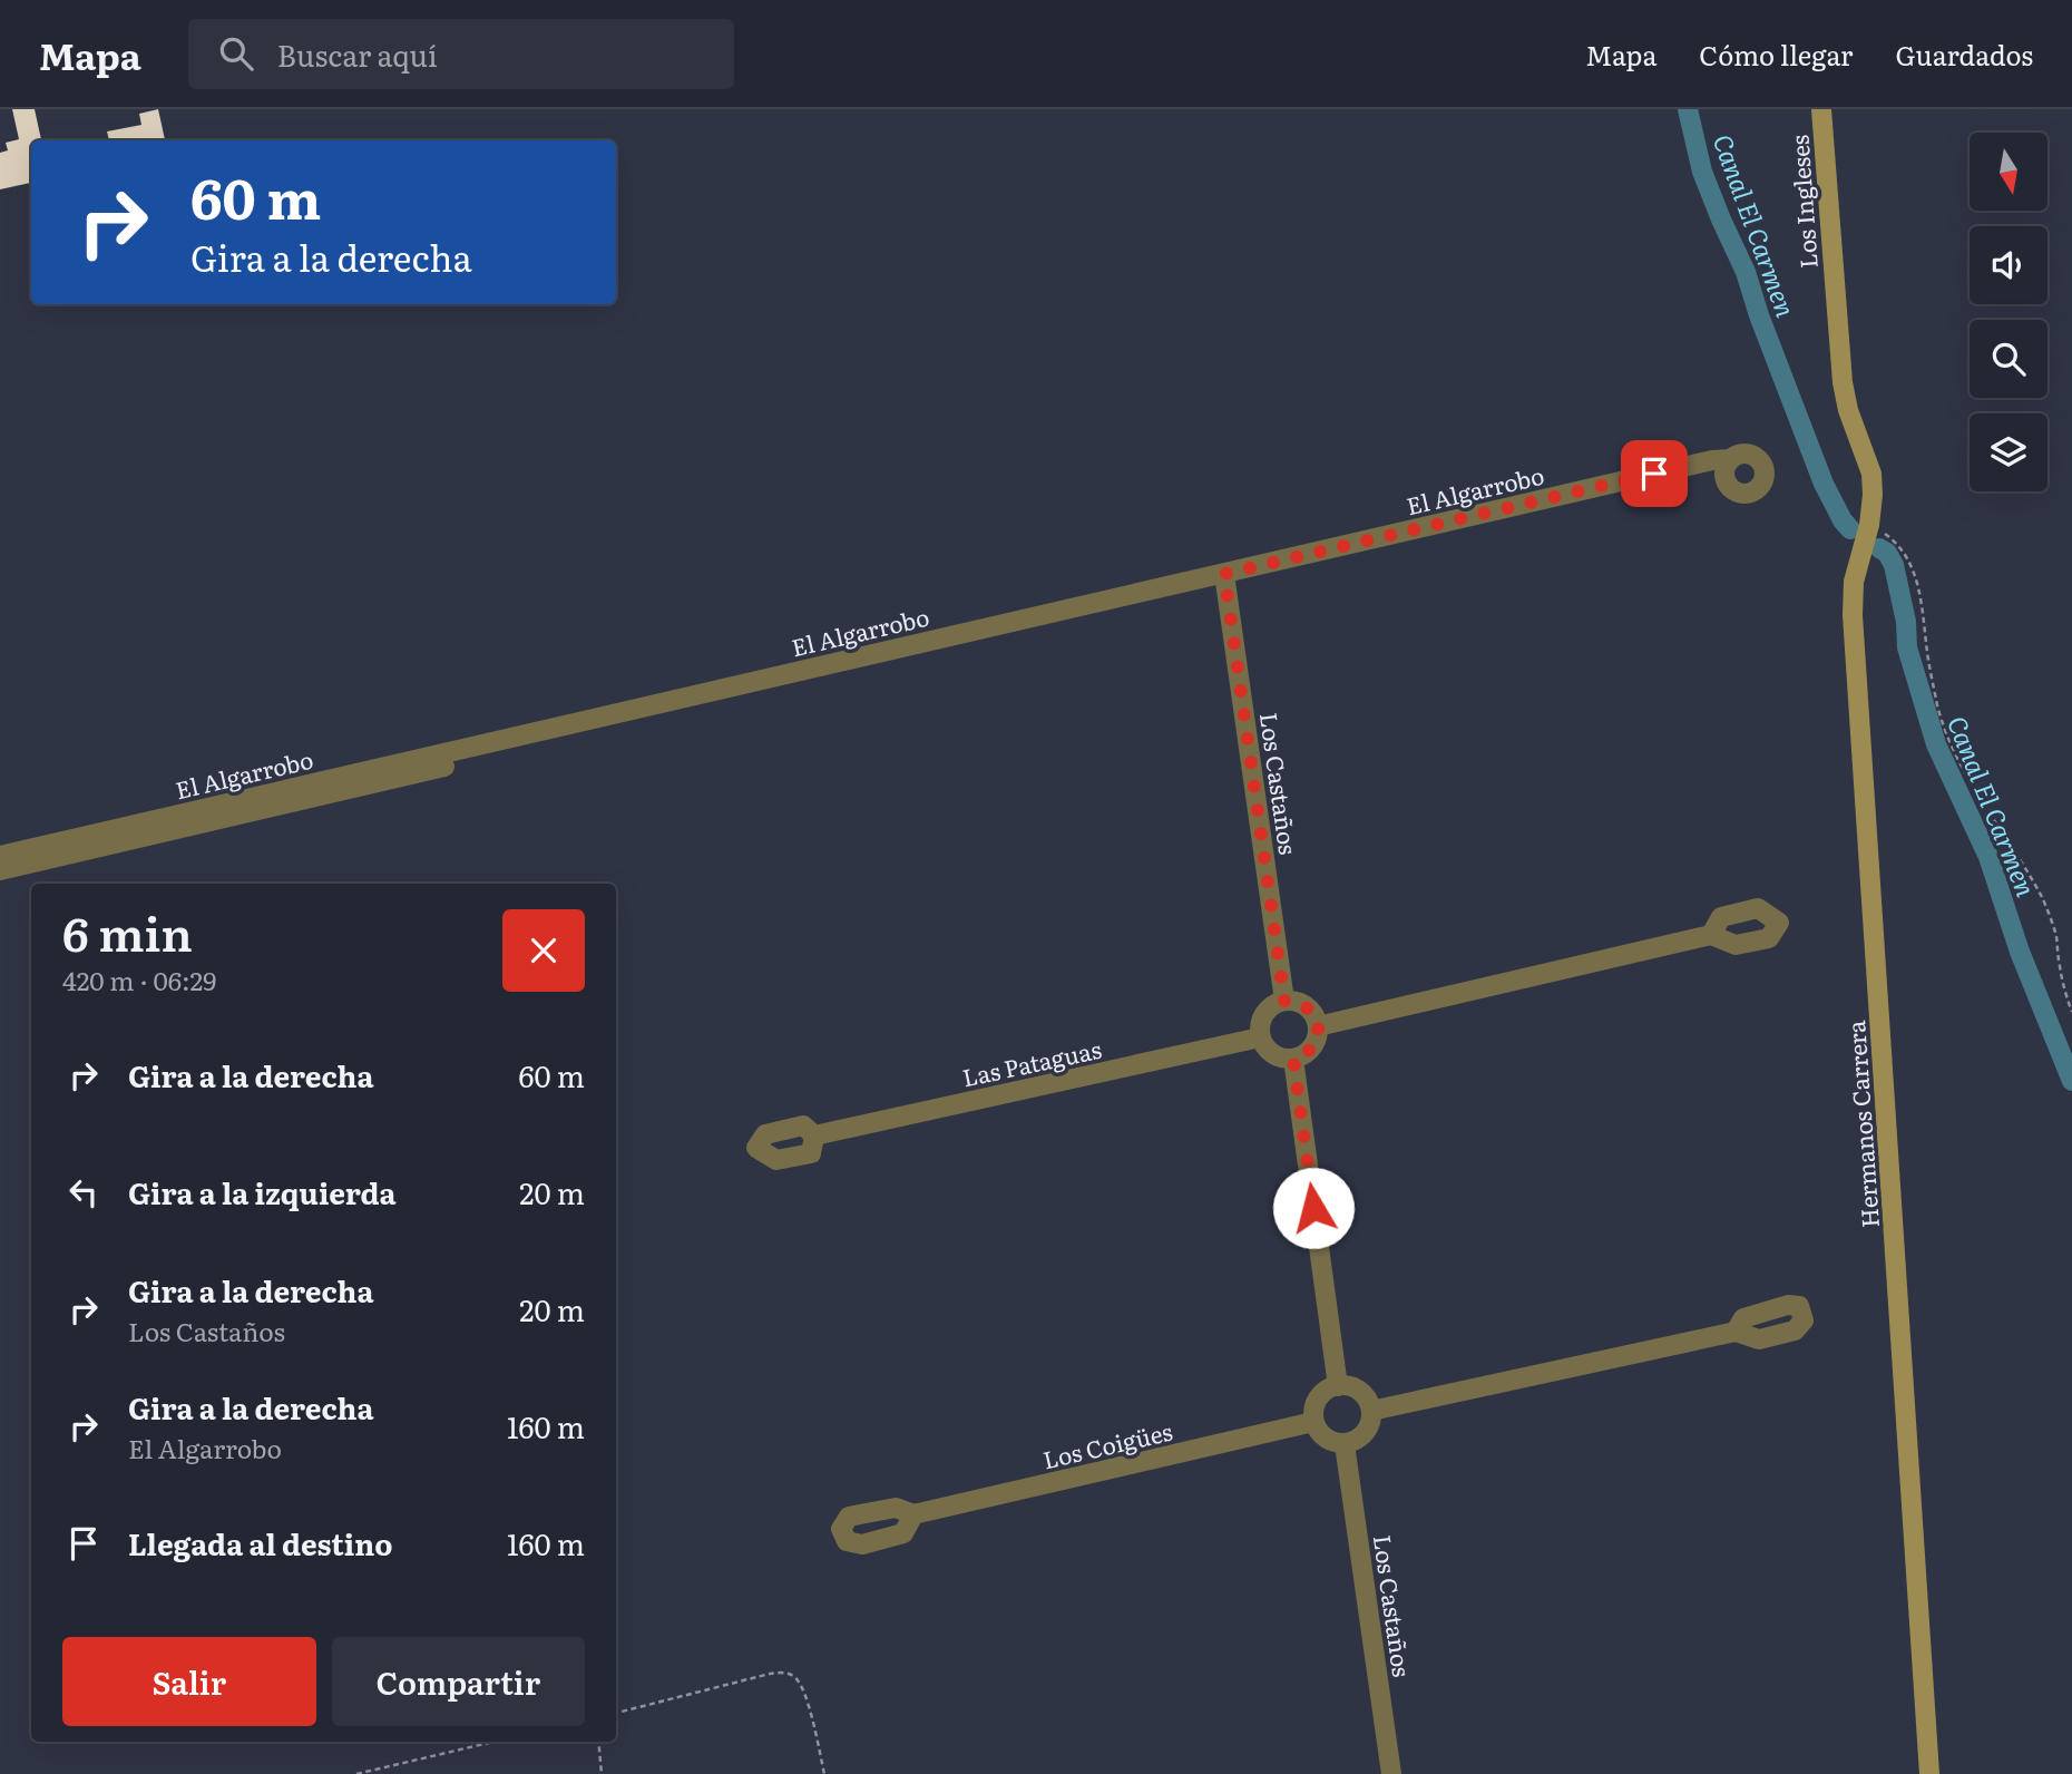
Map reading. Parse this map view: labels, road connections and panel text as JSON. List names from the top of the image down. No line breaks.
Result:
{"streets":{"street":["Los Ingleses","El Algarrobo","Los Castaños","Las Pataguas","Hermanos Carrera","Los Coigües"]},"crossings":[["Los Ingleses","Hermanos Carrera"],["El Algarrobo","Los Castaños"],["Los Castaños","Las Pataguas"],["Los Castaños","Los Coigües"]],"water":["Canal El Carmen"],"north":"bottom","page":{"header":"Mapa","search":"Buscar aquí","nav":["Mapa","Cómo llegar","Guardados"],"turn":["60 m","Gira a la derecha"],"heading":["6 min","420 m · 06:29"],"list":[{"name":"Gira a la derecha","value":"60 m"},{"name":"Gira a la izquierda","value":"20 m"},{"name":"Gira a la derecha","note":"Los Castaños","value":"20 m"},{"name":"Gira a la derecha","note":"El Algarrobo","value":"160 m"},{"name":"Llegada al destino","value":"160 m"}],"buttons":["Salir","Compartir"]}}
